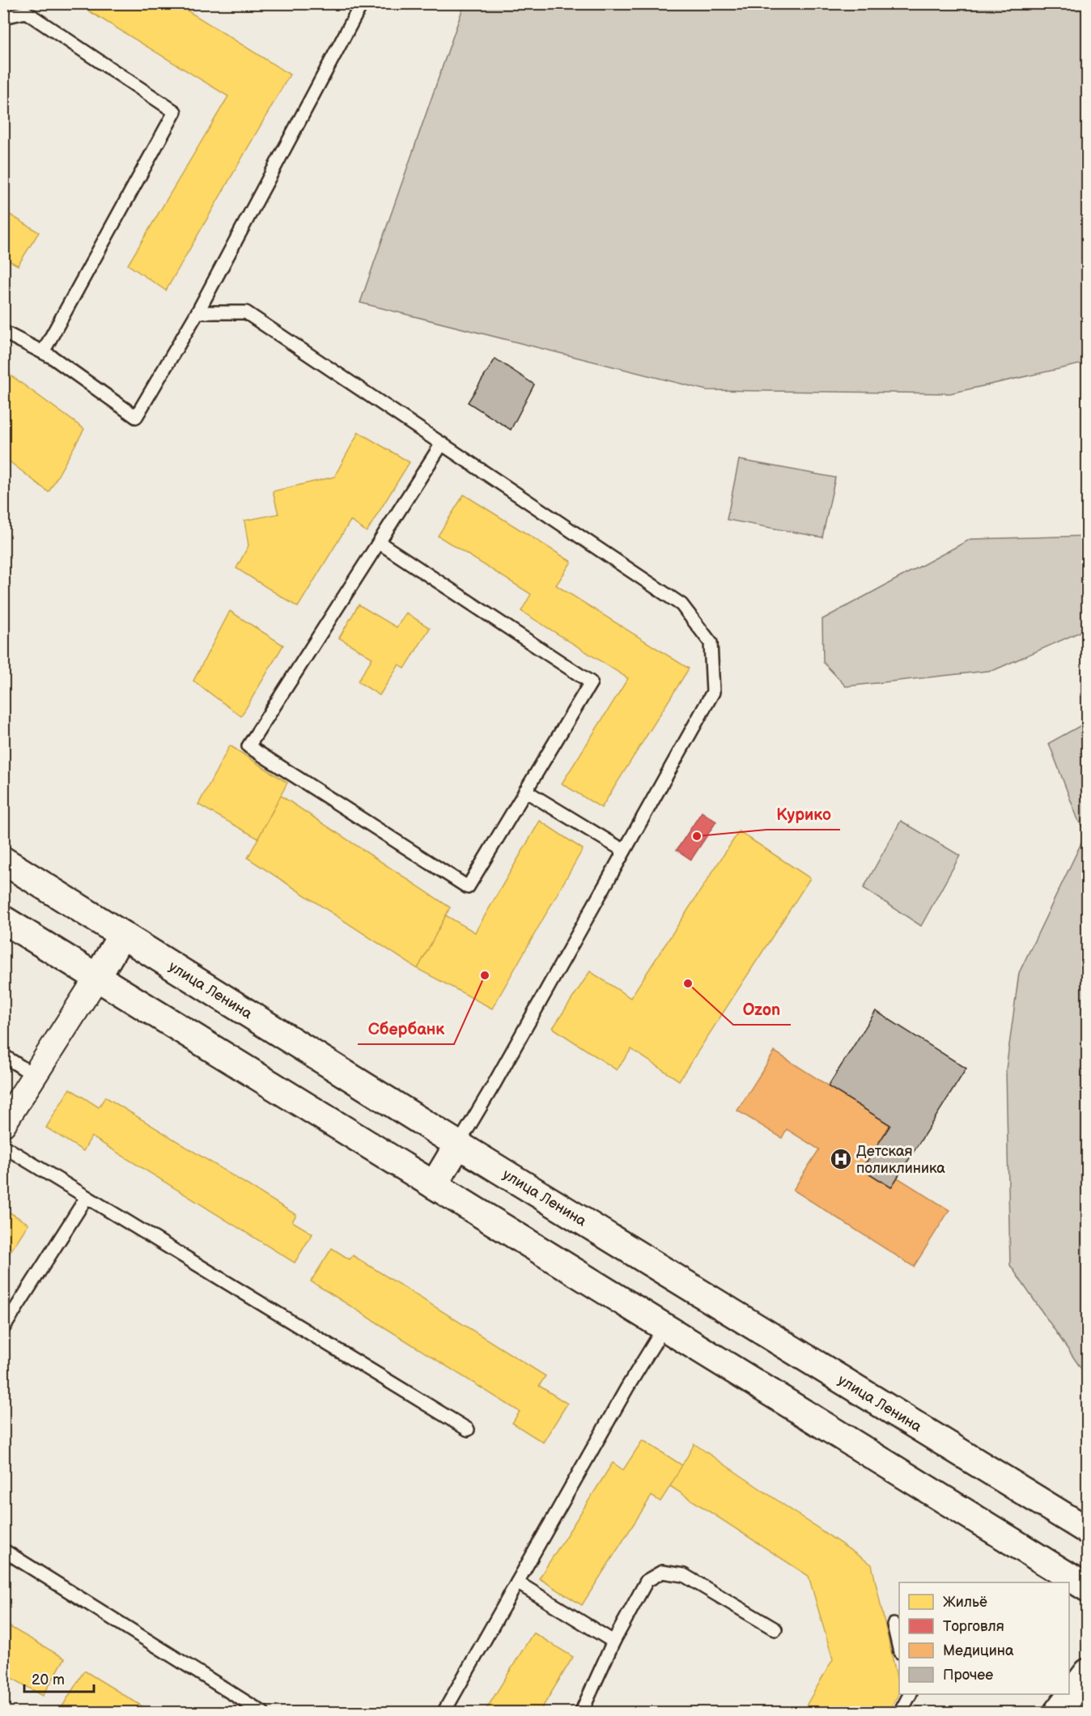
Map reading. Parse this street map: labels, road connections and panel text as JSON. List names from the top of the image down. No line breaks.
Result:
{"streets":{"main road":["улица Ленина"]},"places":{"other":["Курико","Сбербанк","Ozon"],"hospital":["Детская поликлиника"]},"legend":["Жильё","Торговля","Медицина","Прочее"],"scale_bar":"20 m"}
